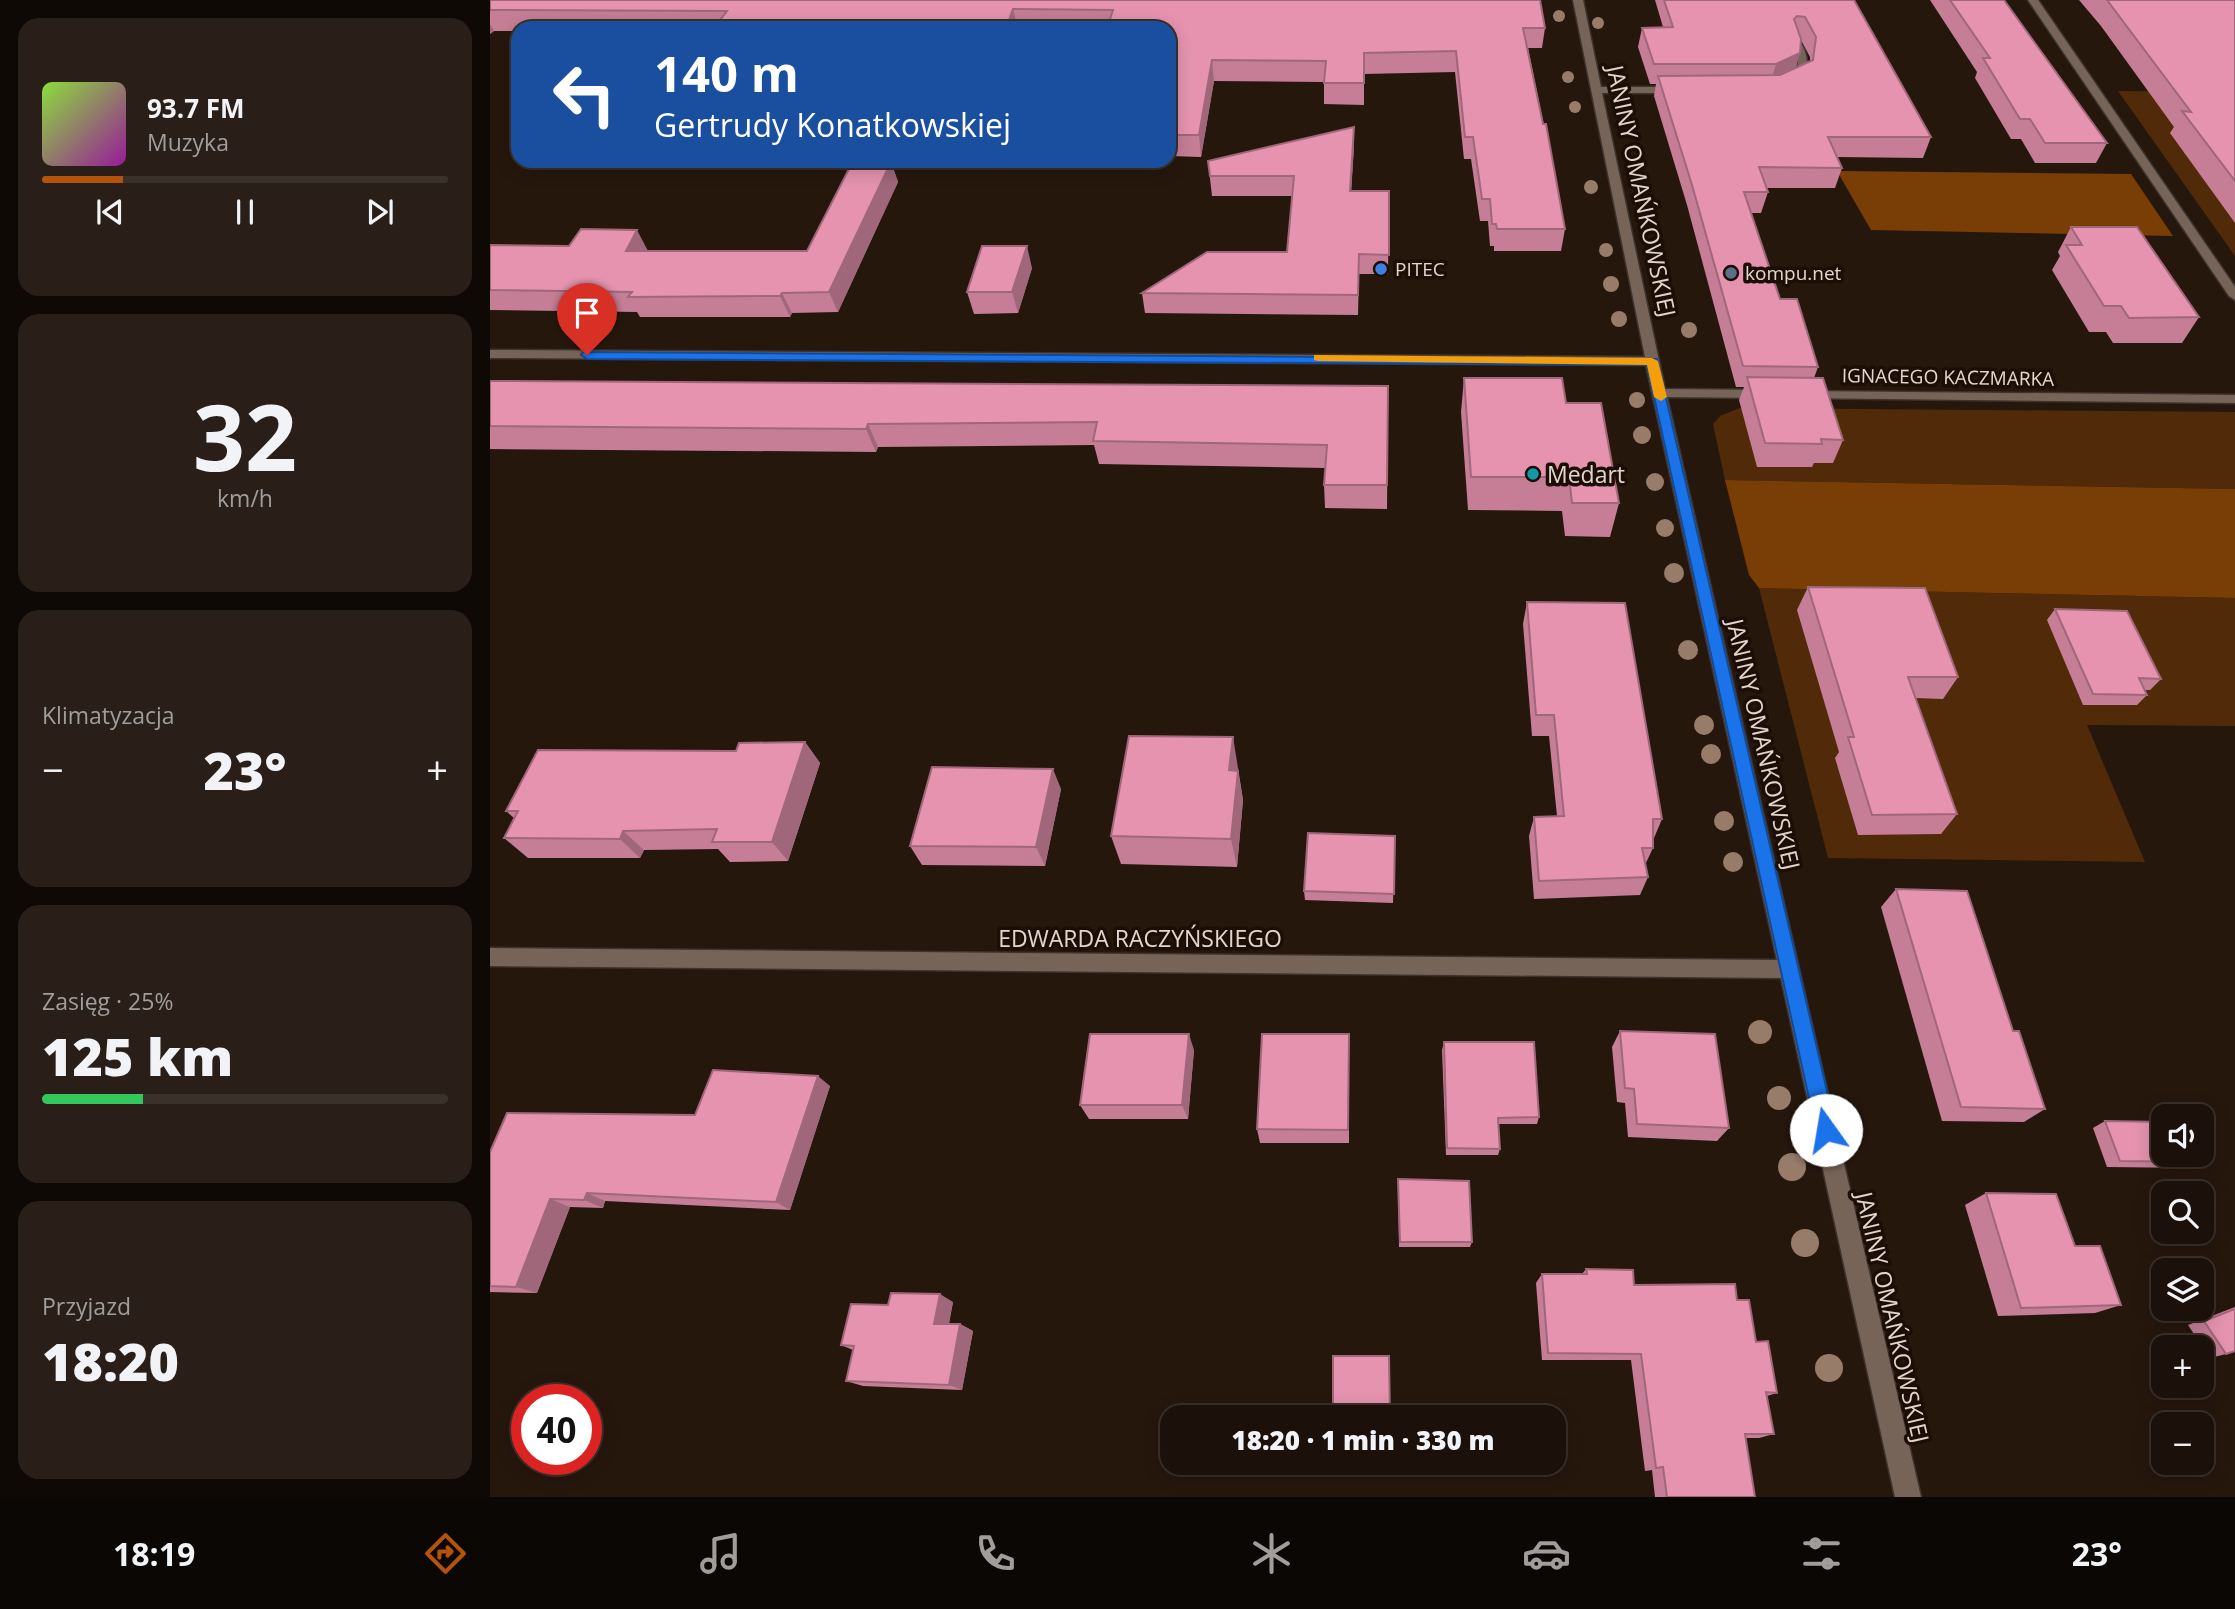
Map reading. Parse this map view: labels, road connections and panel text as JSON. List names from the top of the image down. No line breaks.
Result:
{"streets":{"street":["JANINY OMAŃKOWSKIEJ","IGNACEGO KACZMARKA","EDWARDA RACZYŃSKIEGO"]},"crossings":[["JANINY OMAŃKOWSKIEJ","IGNACEGO KACZMARKA"],["JANINY OMAŃKOWSKIEJ","EDWARDA RACZYŃSKIEGO"]],"places":["PITEC","kompu.net","Medart"],"page":{"turn":["140 m","Gertrudy Konatkowskiej"],"song":["93.7 FM","Muzyka"],"tile":[["32","km/h"],"Klimatyzacja",["Zasięg · 25%","125 km"],["Przyjazd","18:20"]],"heat":["−","23°","+"],"map_buttons":["+","−"],"limit":"40","trip":"18:20 · 1 min · 330 m","tabs":["18:19","23°"]}}
